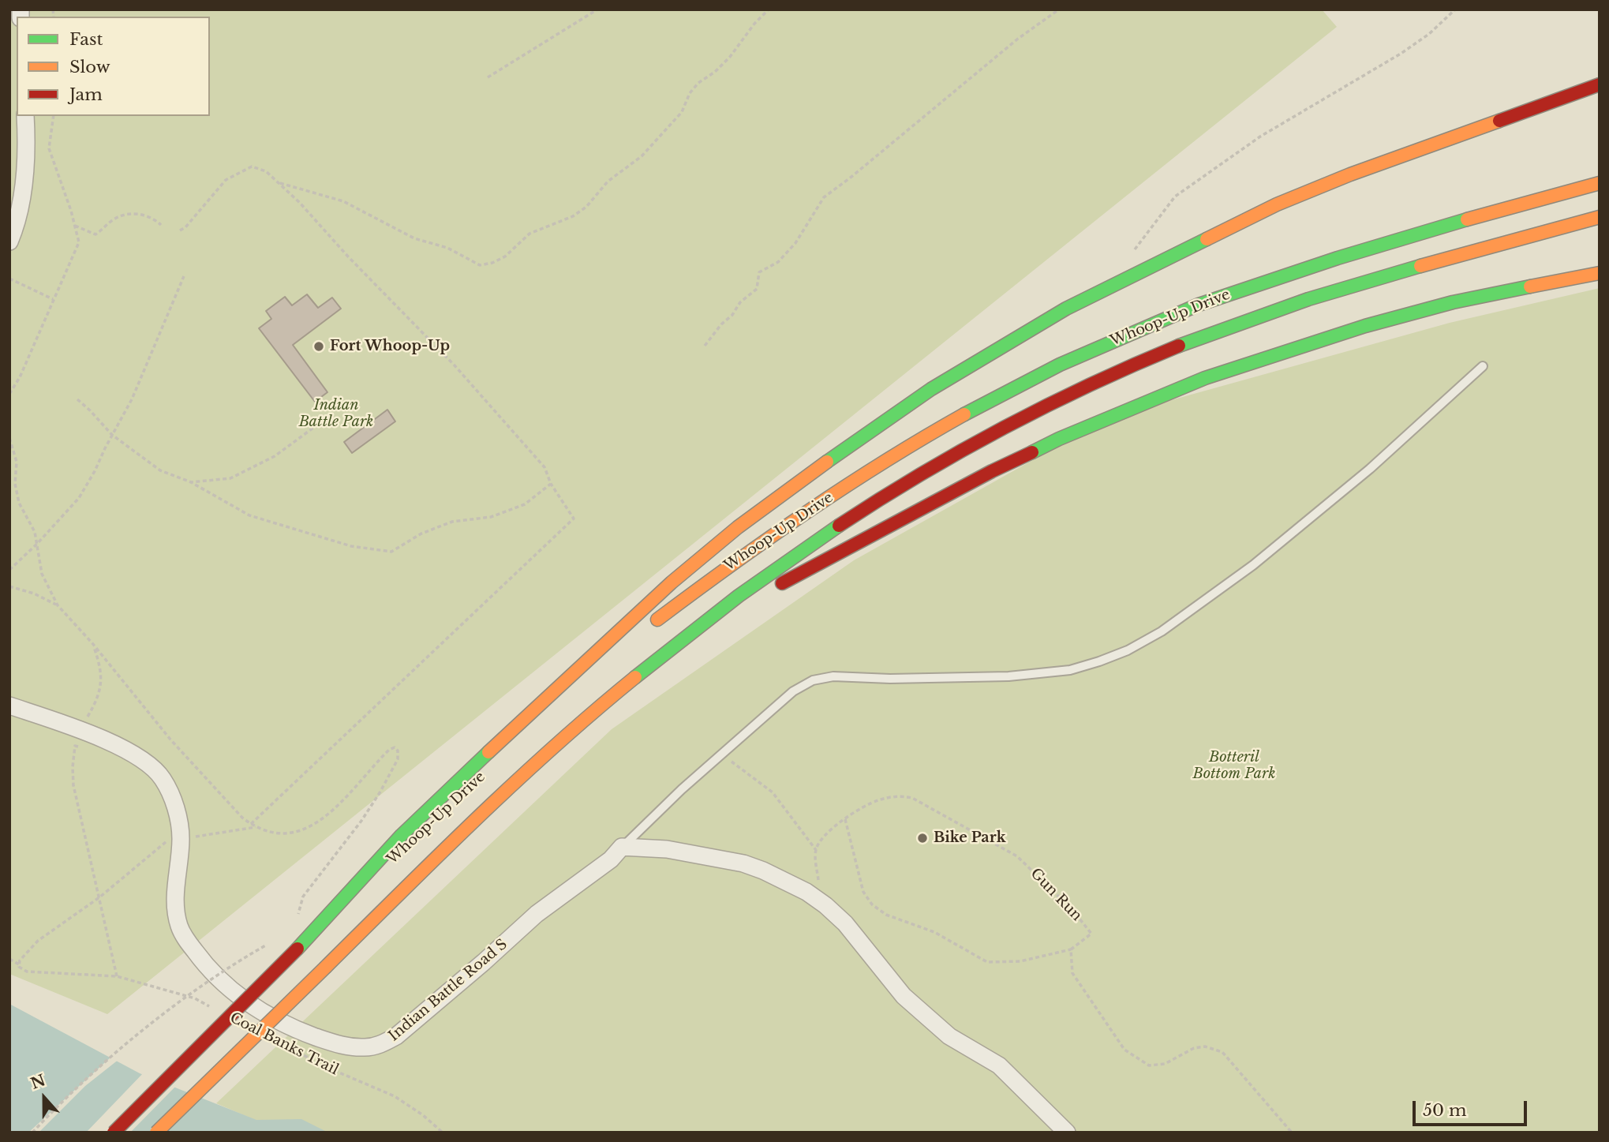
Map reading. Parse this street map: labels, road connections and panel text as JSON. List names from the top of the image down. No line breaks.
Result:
{"streets":{"highway":["Whoop-Up Drive"],"street":["Indian Battle Road S"],"path":["Gun Run","Coal Banks Trail"]},"parks":["Indian Battle Park","Botteril Bottom Park"],"places":["Fort Whoop-Up","Bike Park"],"legend":["Fast","Slow","Jam"],"scale_bar":"50 m","north":"top"}
